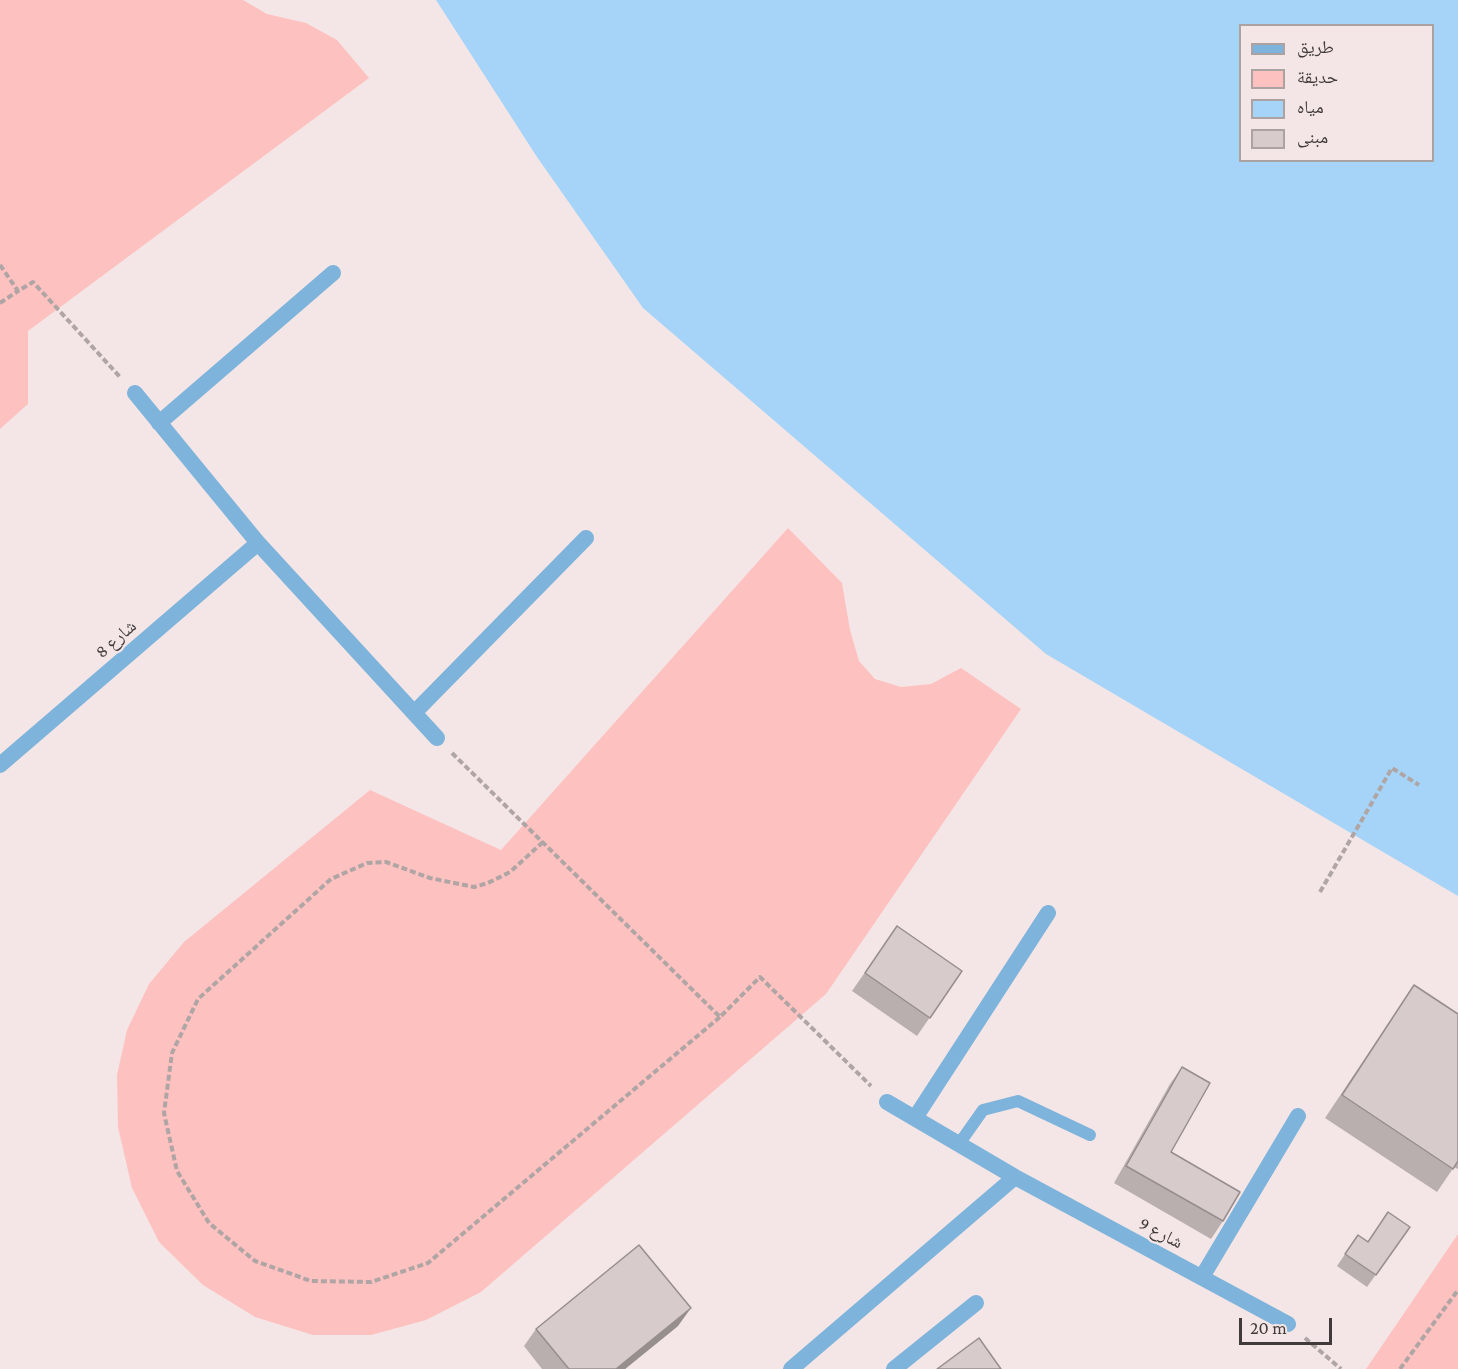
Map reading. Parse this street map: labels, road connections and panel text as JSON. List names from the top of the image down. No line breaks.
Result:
{"streets":{"street":["شارع 8","شارع 9"]},"legend":["طريق","حديقة","مياه","مبنى"],"scale_bar":"20 m"}
